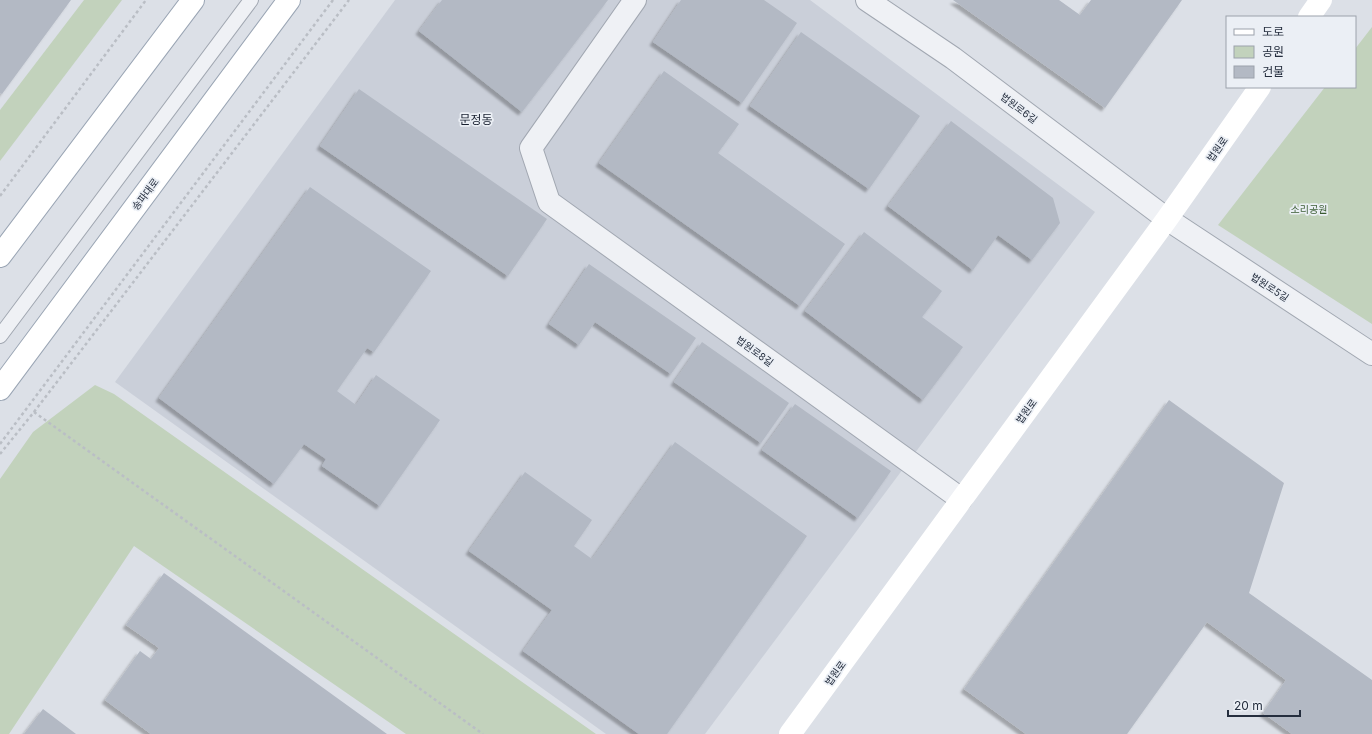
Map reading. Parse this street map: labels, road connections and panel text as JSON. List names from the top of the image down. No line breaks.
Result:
{"streets":{"street":["법원로6길","법원로","송파대로","법원로5길","법원로8길"]},"crossings":[["법원로6길","법원로"],["법원로6길","법원로5길"],["법원로","법원로5길"],["법원로","법원로8길"]],"districts":["문정동"],"parks":["소리공원"],"legend":["도로","공원","건물"],"scale_bar":"20 m"}
